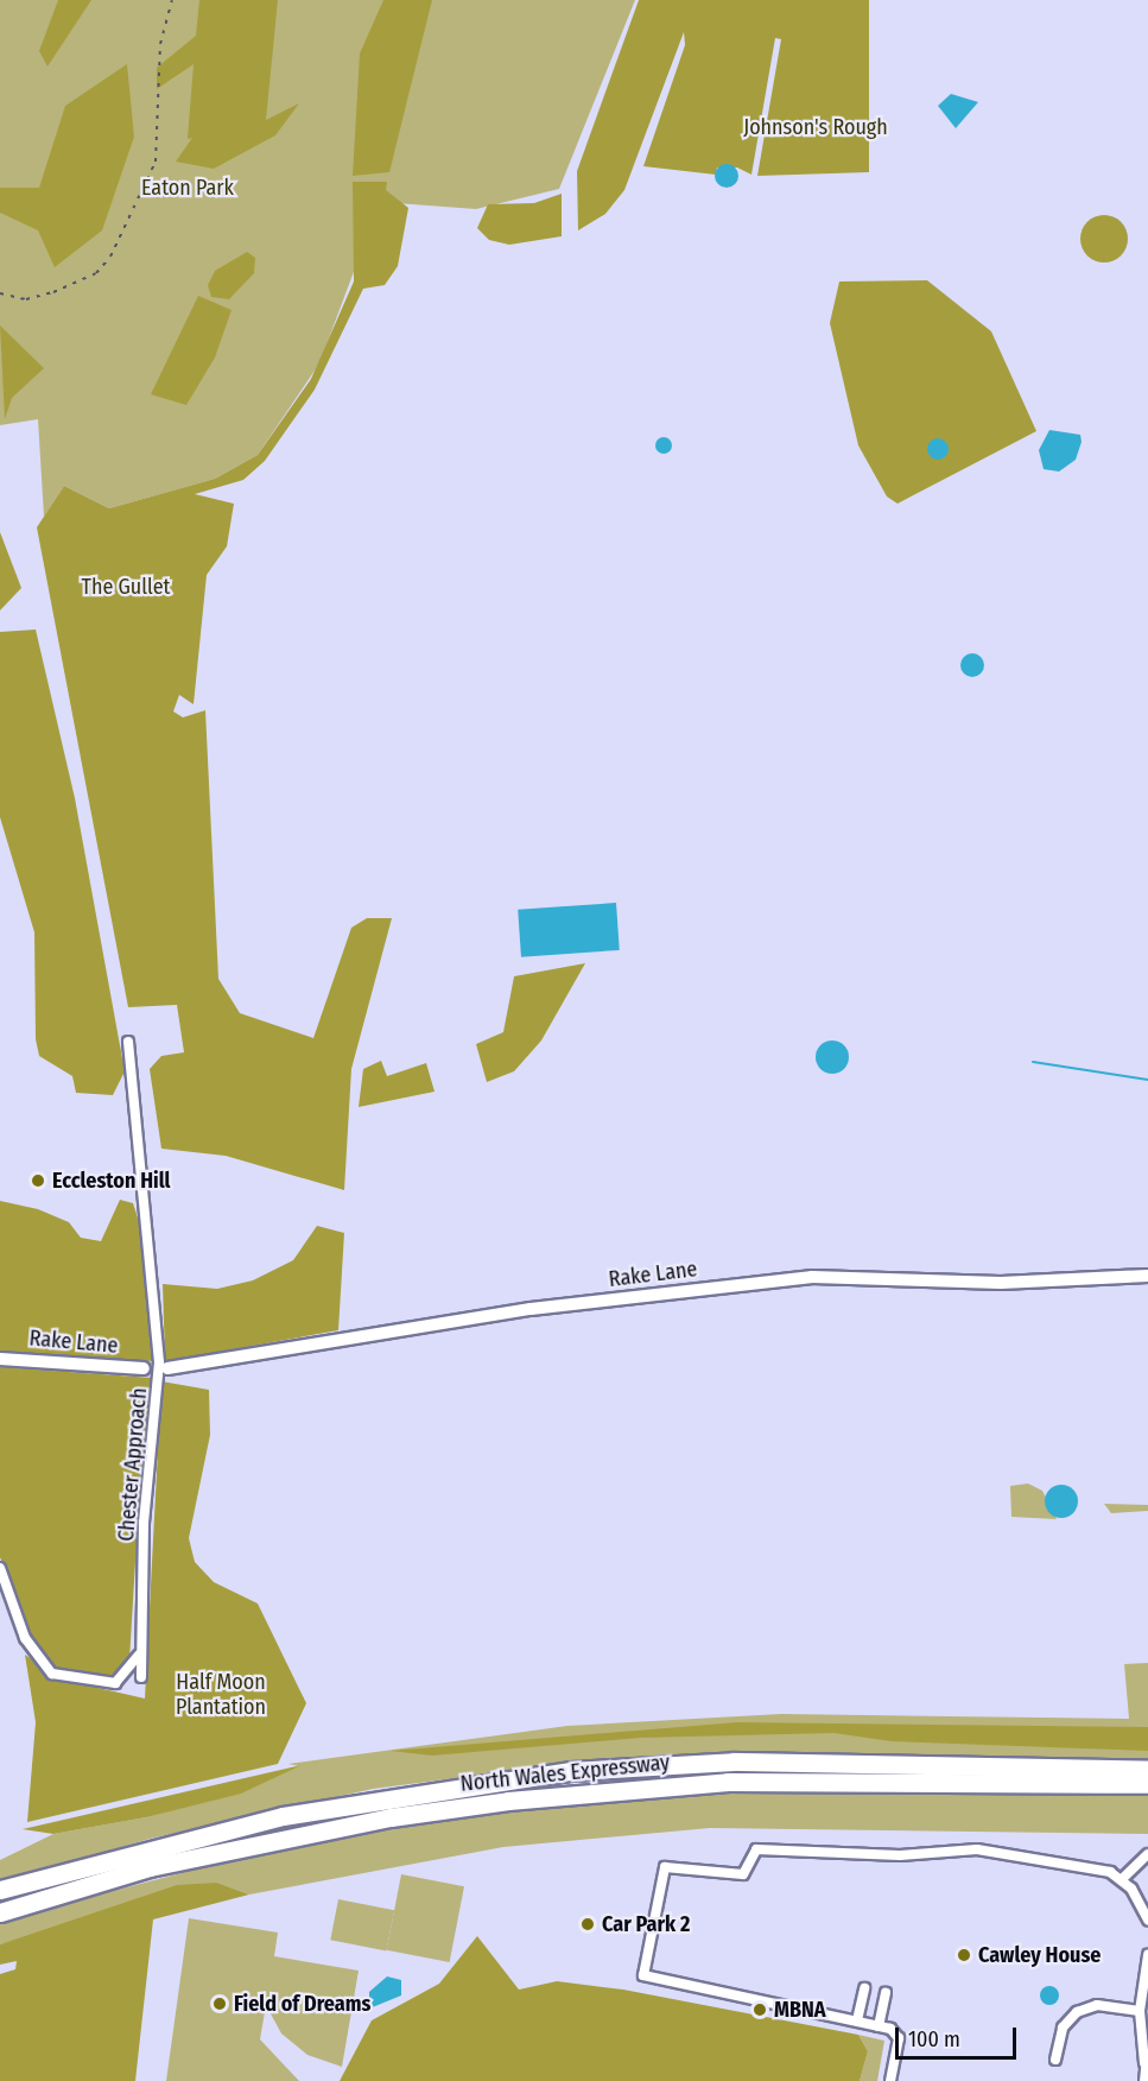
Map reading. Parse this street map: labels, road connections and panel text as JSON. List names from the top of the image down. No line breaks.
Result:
{"streets":{"highway":["North Wales Expressway"],"street":["Rake Lane","Chester Approach"]},"parks":["Johnson's Rough","Eaton Park","The Gullet","Half Moon Plantation"],"places":["Eccleston Hill","Car Park 2","Cawley House","Field of Dreams","MBNA"],"scale_bar":"100 m"}
